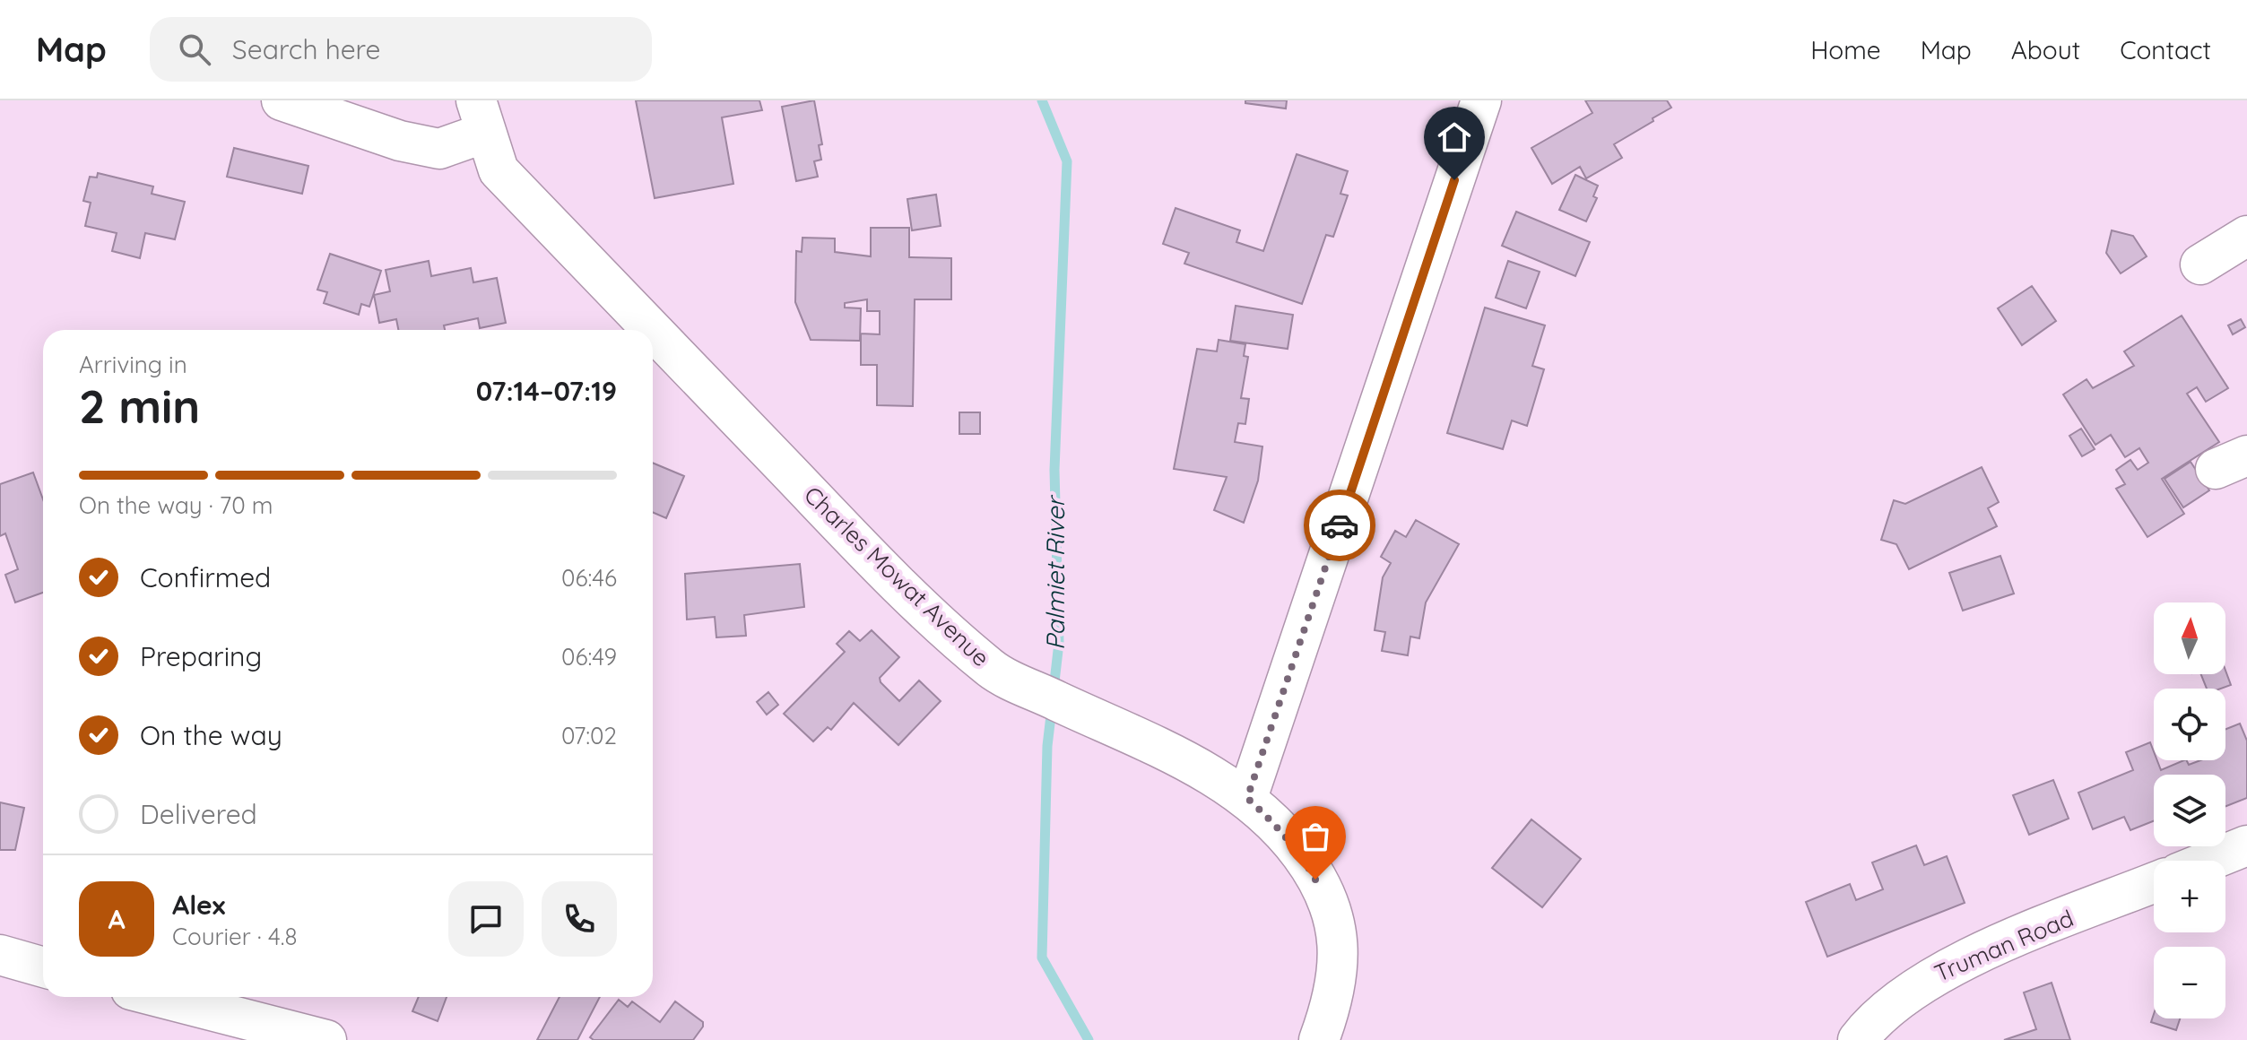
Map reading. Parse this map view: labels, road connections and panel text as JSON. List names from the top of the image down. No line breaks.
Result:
{"streets":{"street":["Charles Mowat Avenue","Truman Road"]},"water":["Palmiet River"],"north":"top","page":{"header":"Map","search":"Search here","nav":["Home","Map","About","Contact"],"heading":["2 min","Arriving in","07:14–07:19"],"panel":["Alex","Courier · 4.8"],"bar":"On the way · 70 m","list":[["Confirmed","06:46"],["Preparing","06:49"],["On the way","07:02"],"Delivered"],"map_buttons":["+","−"],"round":"A"}}
